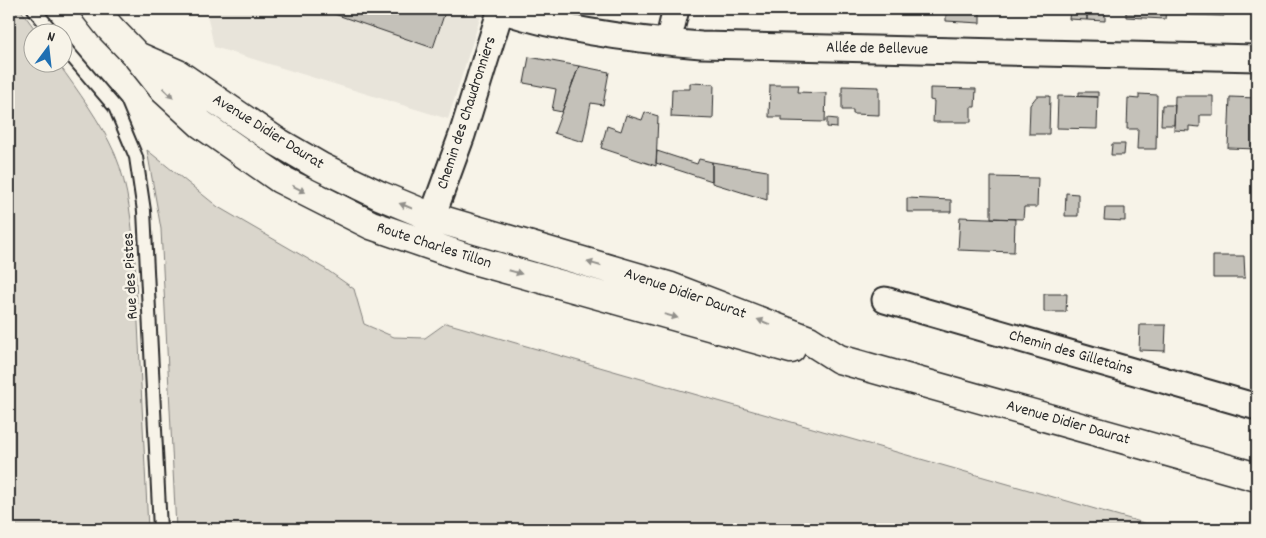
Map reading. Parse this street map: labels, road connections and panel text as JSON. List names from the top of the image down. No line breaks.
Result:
{"streets":{"main road":["Avenue Didier Daurat","Route Charles Tillon"],"street":["Allée de Bellevue","Chemin des Chaudronniers","Chemin des Gilletains"],"lane":["Rue des Pistes"]},"crossings":[["Allée de Bellevue","Chemin des Chaudronniers"],["Chemin des Chaudronniers","Avenue Didier Daurat"],["Avenue Didier Daurat","Route Charles Tillon"]],"one_way":["Avenue Didier Daurat","Route Charles Tillon"],"north":"top"}
